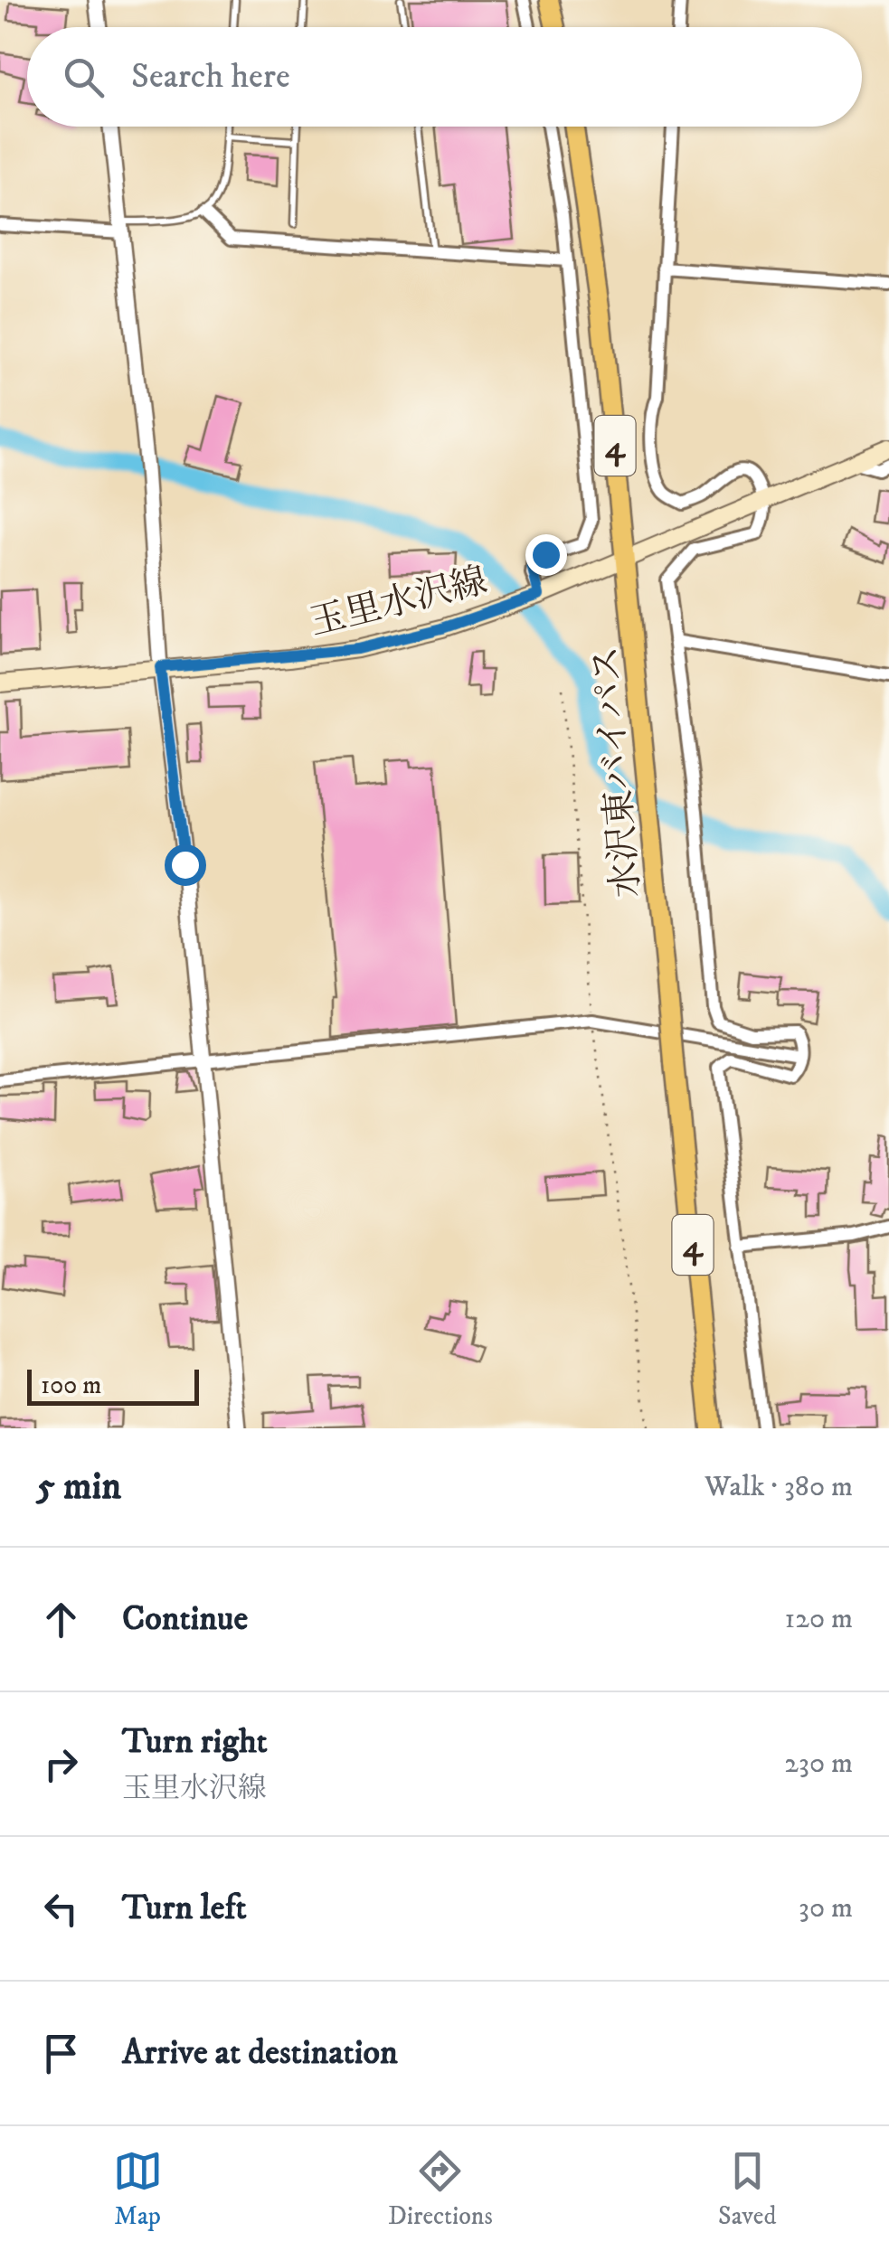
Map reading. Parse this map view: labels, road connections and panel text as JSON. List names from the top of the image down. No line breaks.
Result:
{"streets":{"highway":["4","水沢東バイパス"],"main road":["玉里水沢線"]},"crossings":[["玉里水沢線","水沢東バイパス"]],"scale_bar":"100 m","page":{"search":"Search here","scale":"100 m","heading":["5 min","Walk · 380 m"],"list":[["Continue","120 m"],["Turn right","玉里水沢線","230 m"],["Turn left","30 m"],"Arrive at destination"],"nav":["Map","Directions","Saved"]}}
